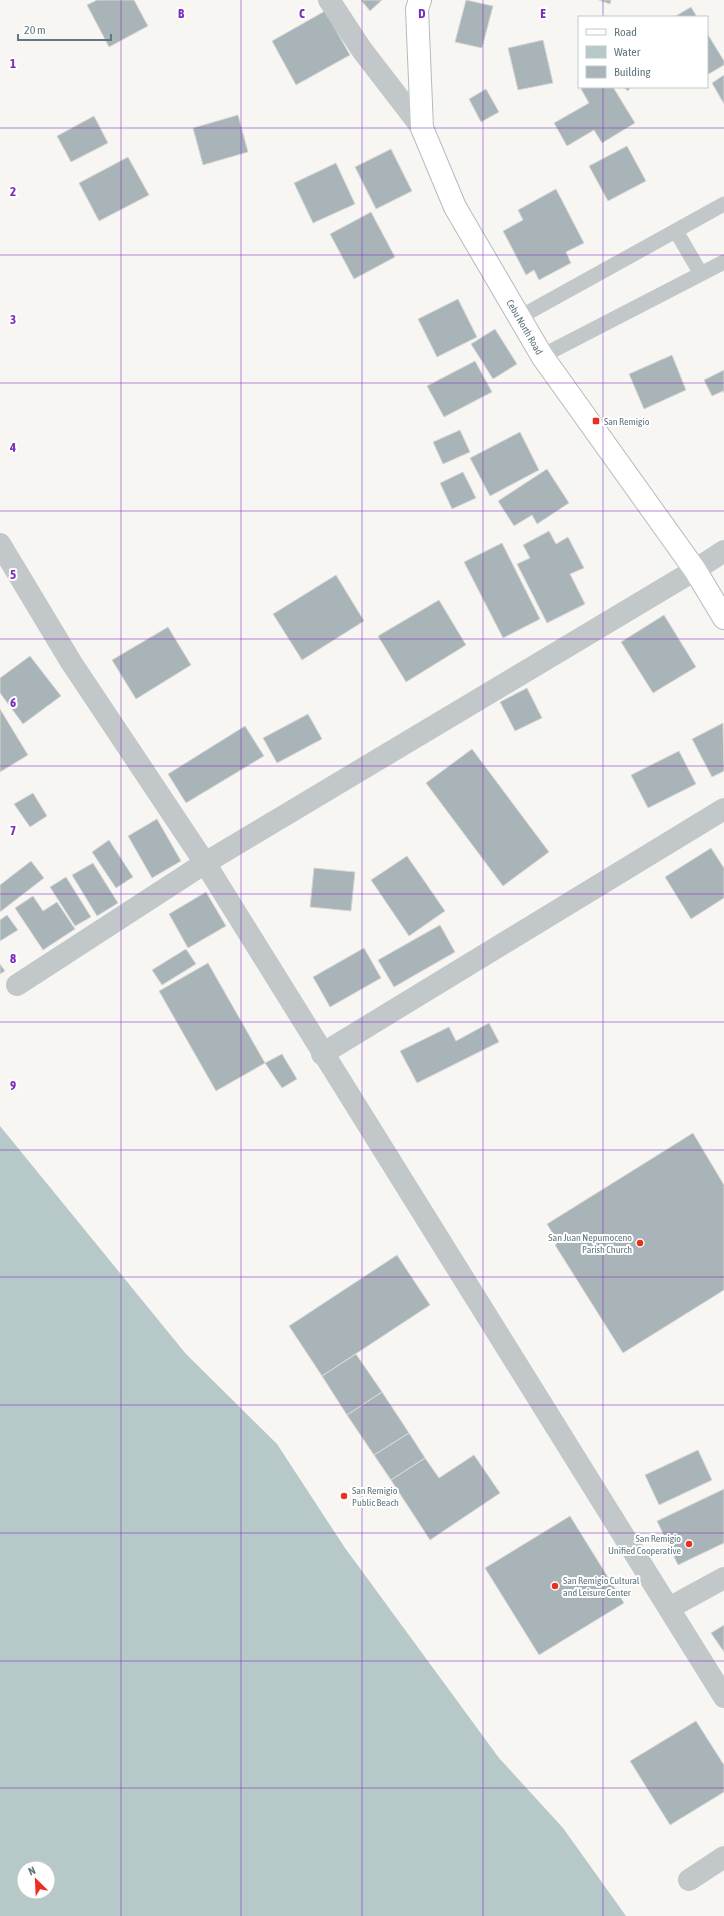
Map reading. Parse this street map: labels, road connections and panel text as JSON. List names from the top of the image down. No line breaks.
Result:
{"streets":{"main road":["Cebu North Road"]},"places":{"transit":["San Remigio"],"other":["San Juan Nepumoceno Parish Church","San Remigio Public Beach","San Remigio Unified Cooperative","San Remigio Cultural and Leisure Center"]},"legend":["Road","Water","Building"],"scale_bar":"20 m","north":"top left","grid":{"columns":["B","C","D","E"],"rows":["1","2","3","4","5","6","7","8","9"]}}
